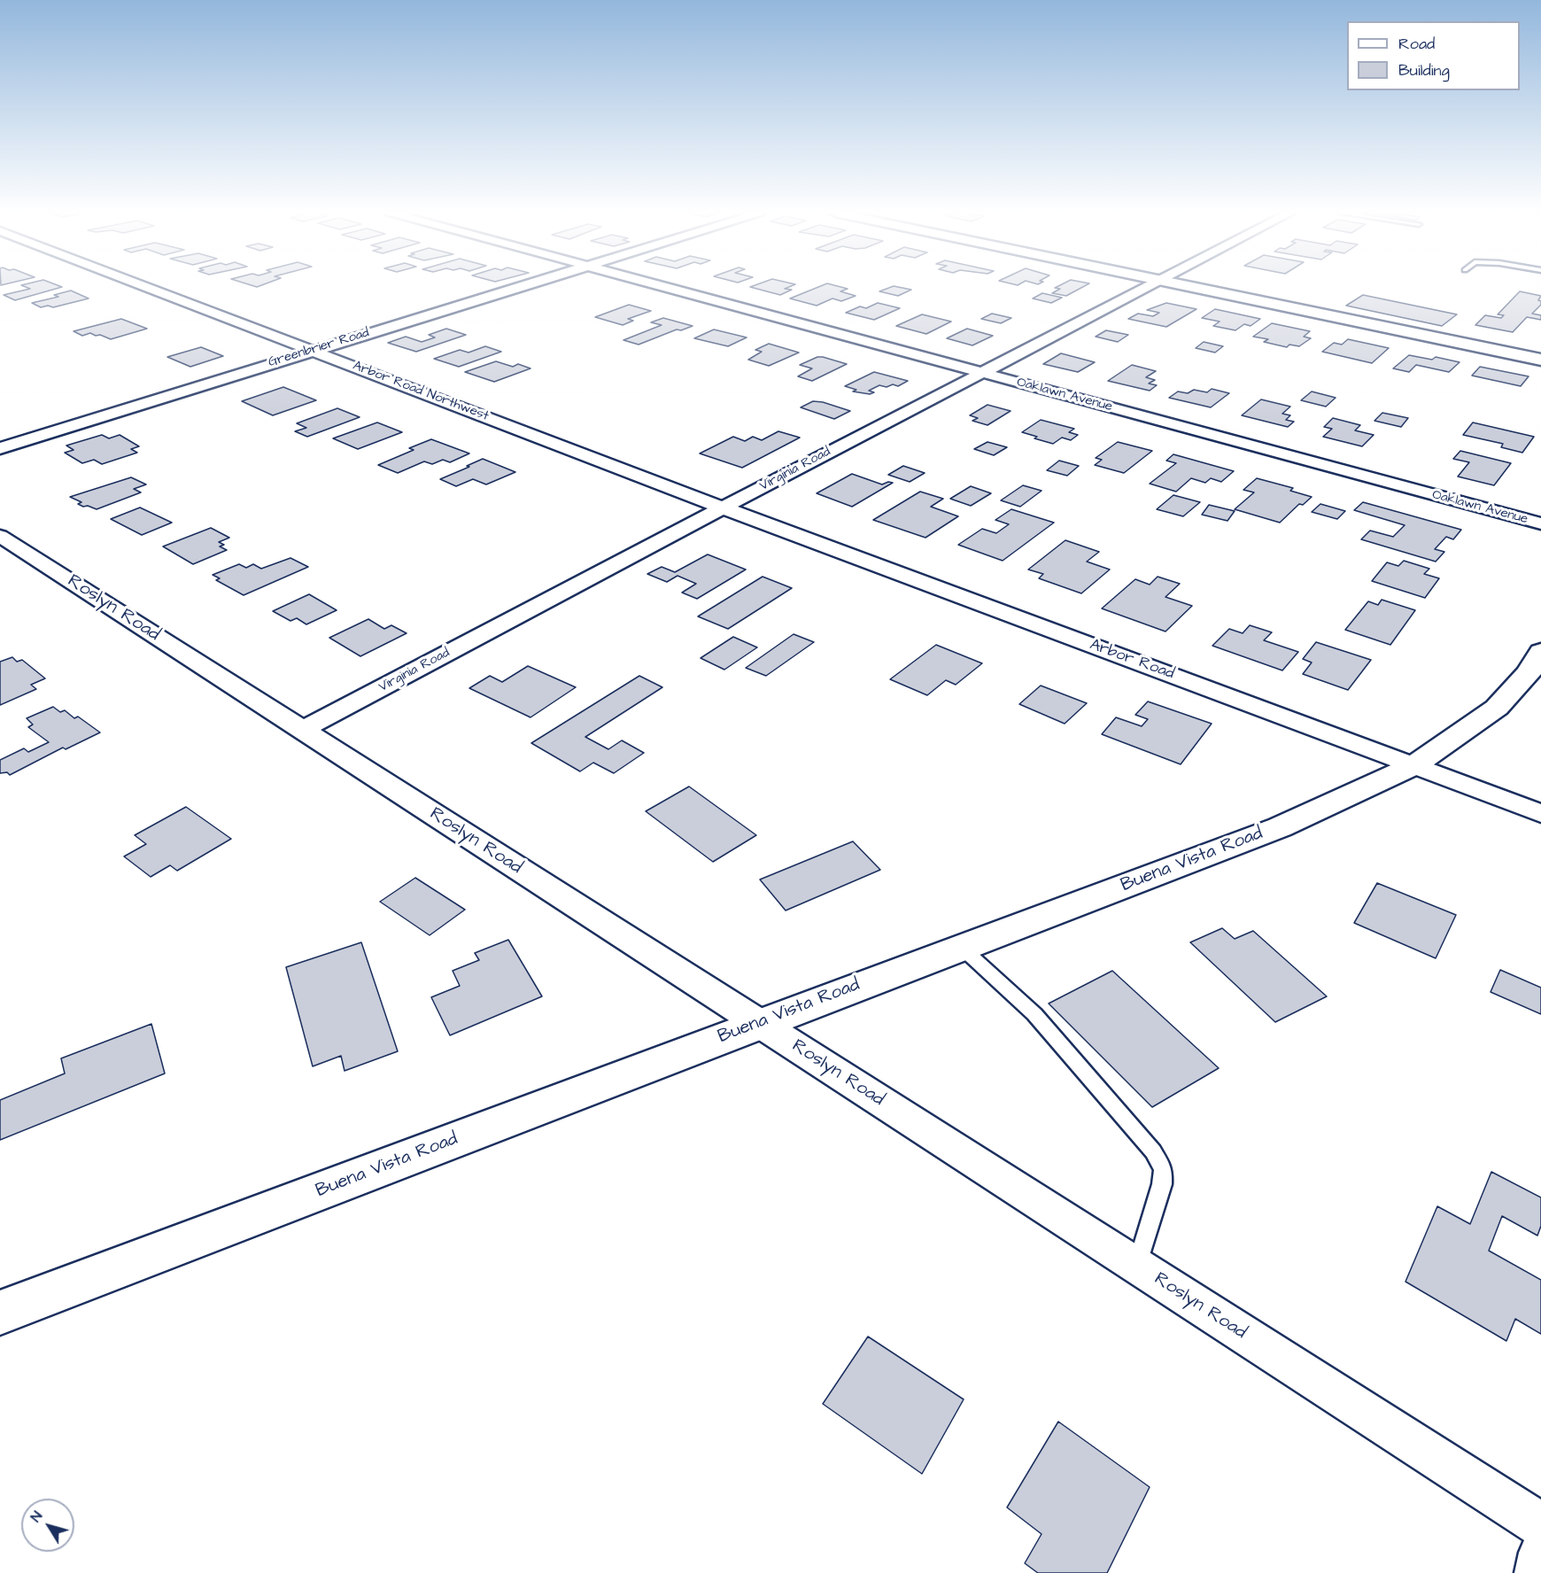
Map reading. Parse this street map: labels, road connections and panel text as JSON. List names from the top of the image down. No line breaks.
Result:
{"streets":{"street":["Greenbrier Road","Arbor Road Northwest","Oaklawn Avenue","Virginia Road","Roslyn Road","Arbor Road","Buena Vista Road"]},"crossings":[["Greenbrier Road","Arbor Road Northwest"],["Arbor Road Northwest","Virginia Road"],["Arbor Road Northwest","Arbor Road"],["Oaklawn Avenue","Virginia Road"],["Virginia Road","Roslyn Road"],["Virginia Road","Arbor Road"],["Roslyn Road","Buena Vista Road"],["Arbor Road","Buena Vista Road"]],"legend":["Road","Building"],"north":"top left"}
